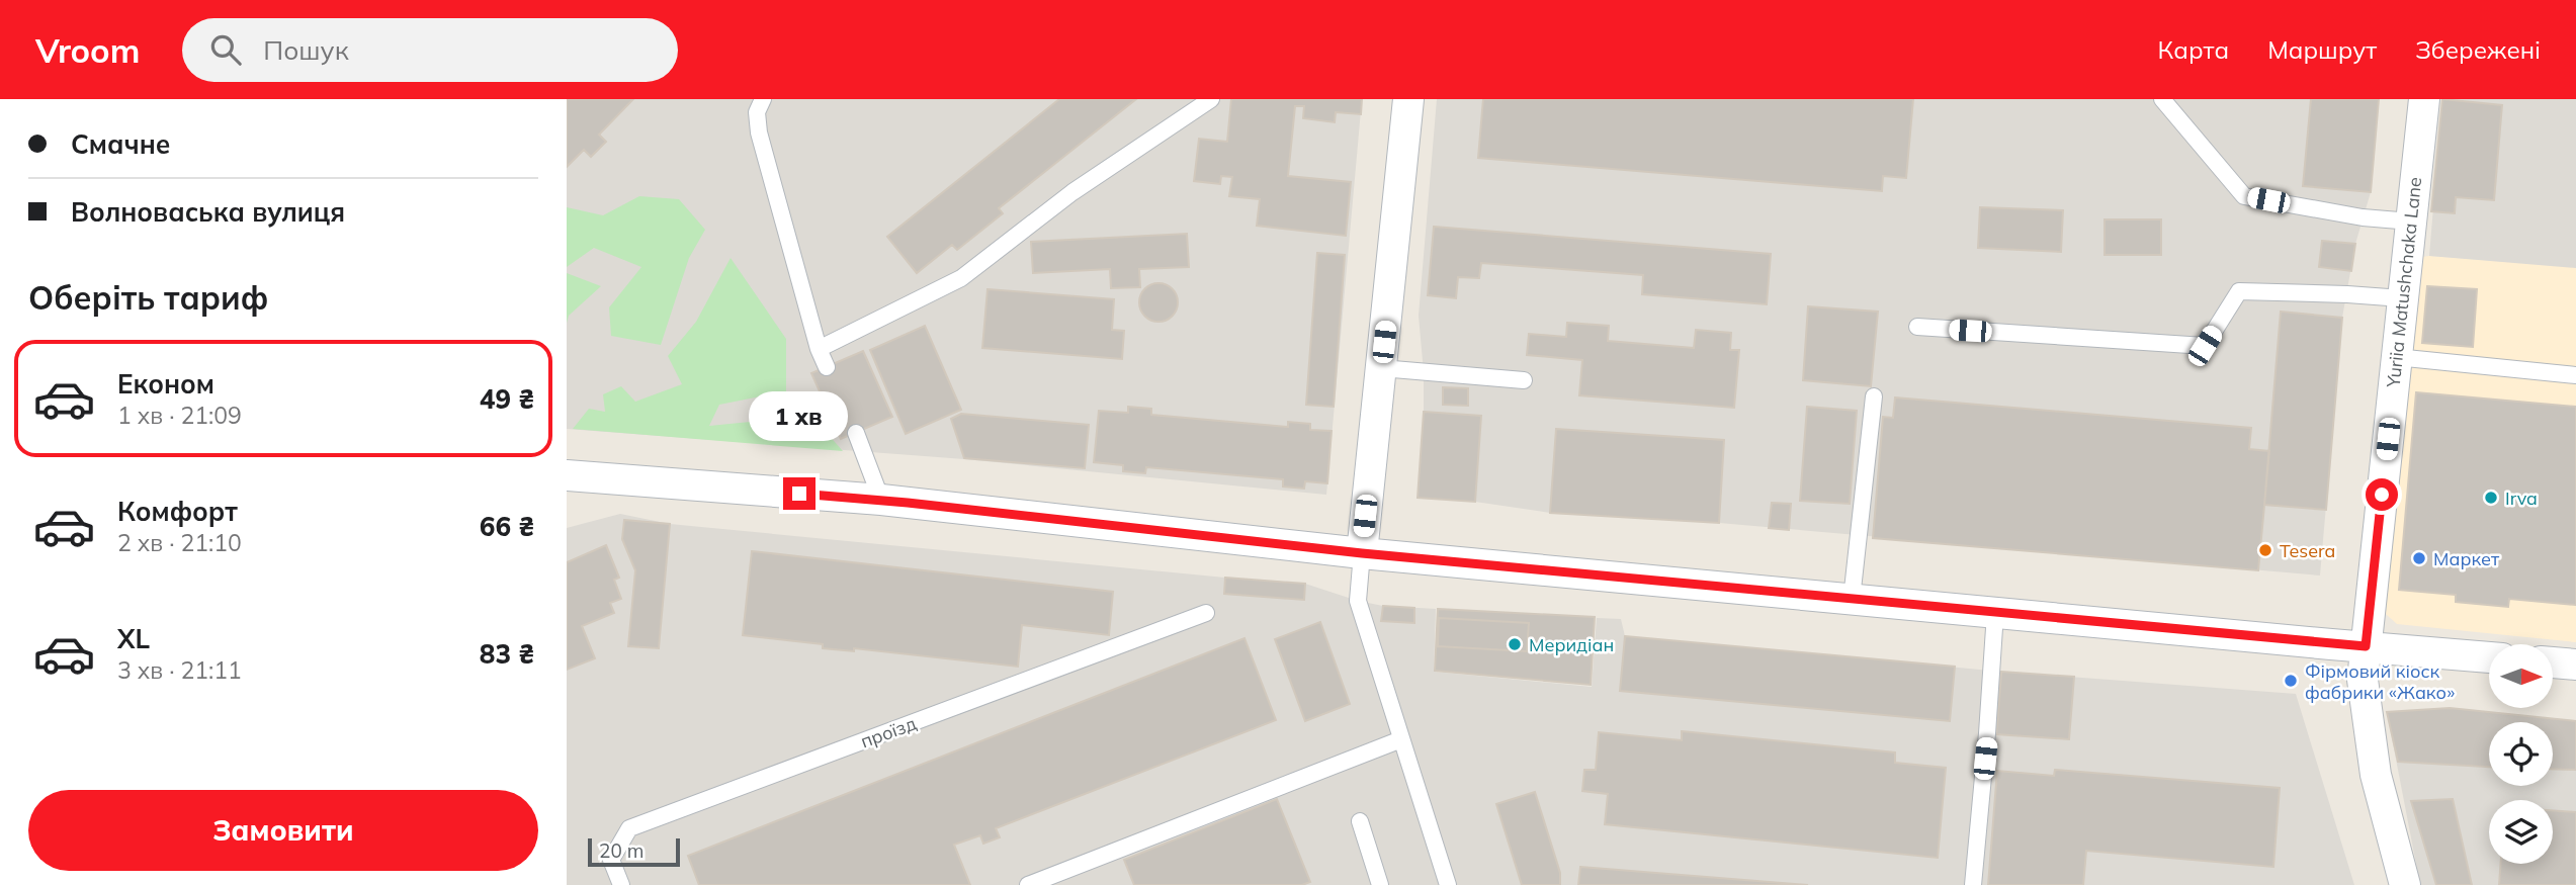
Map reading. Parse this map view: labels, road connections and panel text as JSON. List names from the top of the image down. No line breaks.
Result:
{"streets":{"street":["Yuriia Matushchaka Lane"],"lane":["проїзд"]},"places":["Irva","Tesera","Маркет","Меридіан","Фірмовий кіоск фабрики «Жако»"],"scale_bar":"20 m","north":"right","page":{"header":"Vroom","search":"Пошук","nav":["Карта","Маршрут","Збережені"],"banner":["Смачне","Волноваська вулиця"],"heading":"Оберіть тариф","list":[{"name":"Економ","note":"1 хв · 21:09","value":"49 ₴"},{"name":"Комфорт","note":"2 хв · 21:10","value":"66 ₴"},{"name":"XL","note":"3 хв · 21:11","value":"83 ₴"}],"bubble":"1 хв","buttons":"Замовити","scale":"20 m"}}
